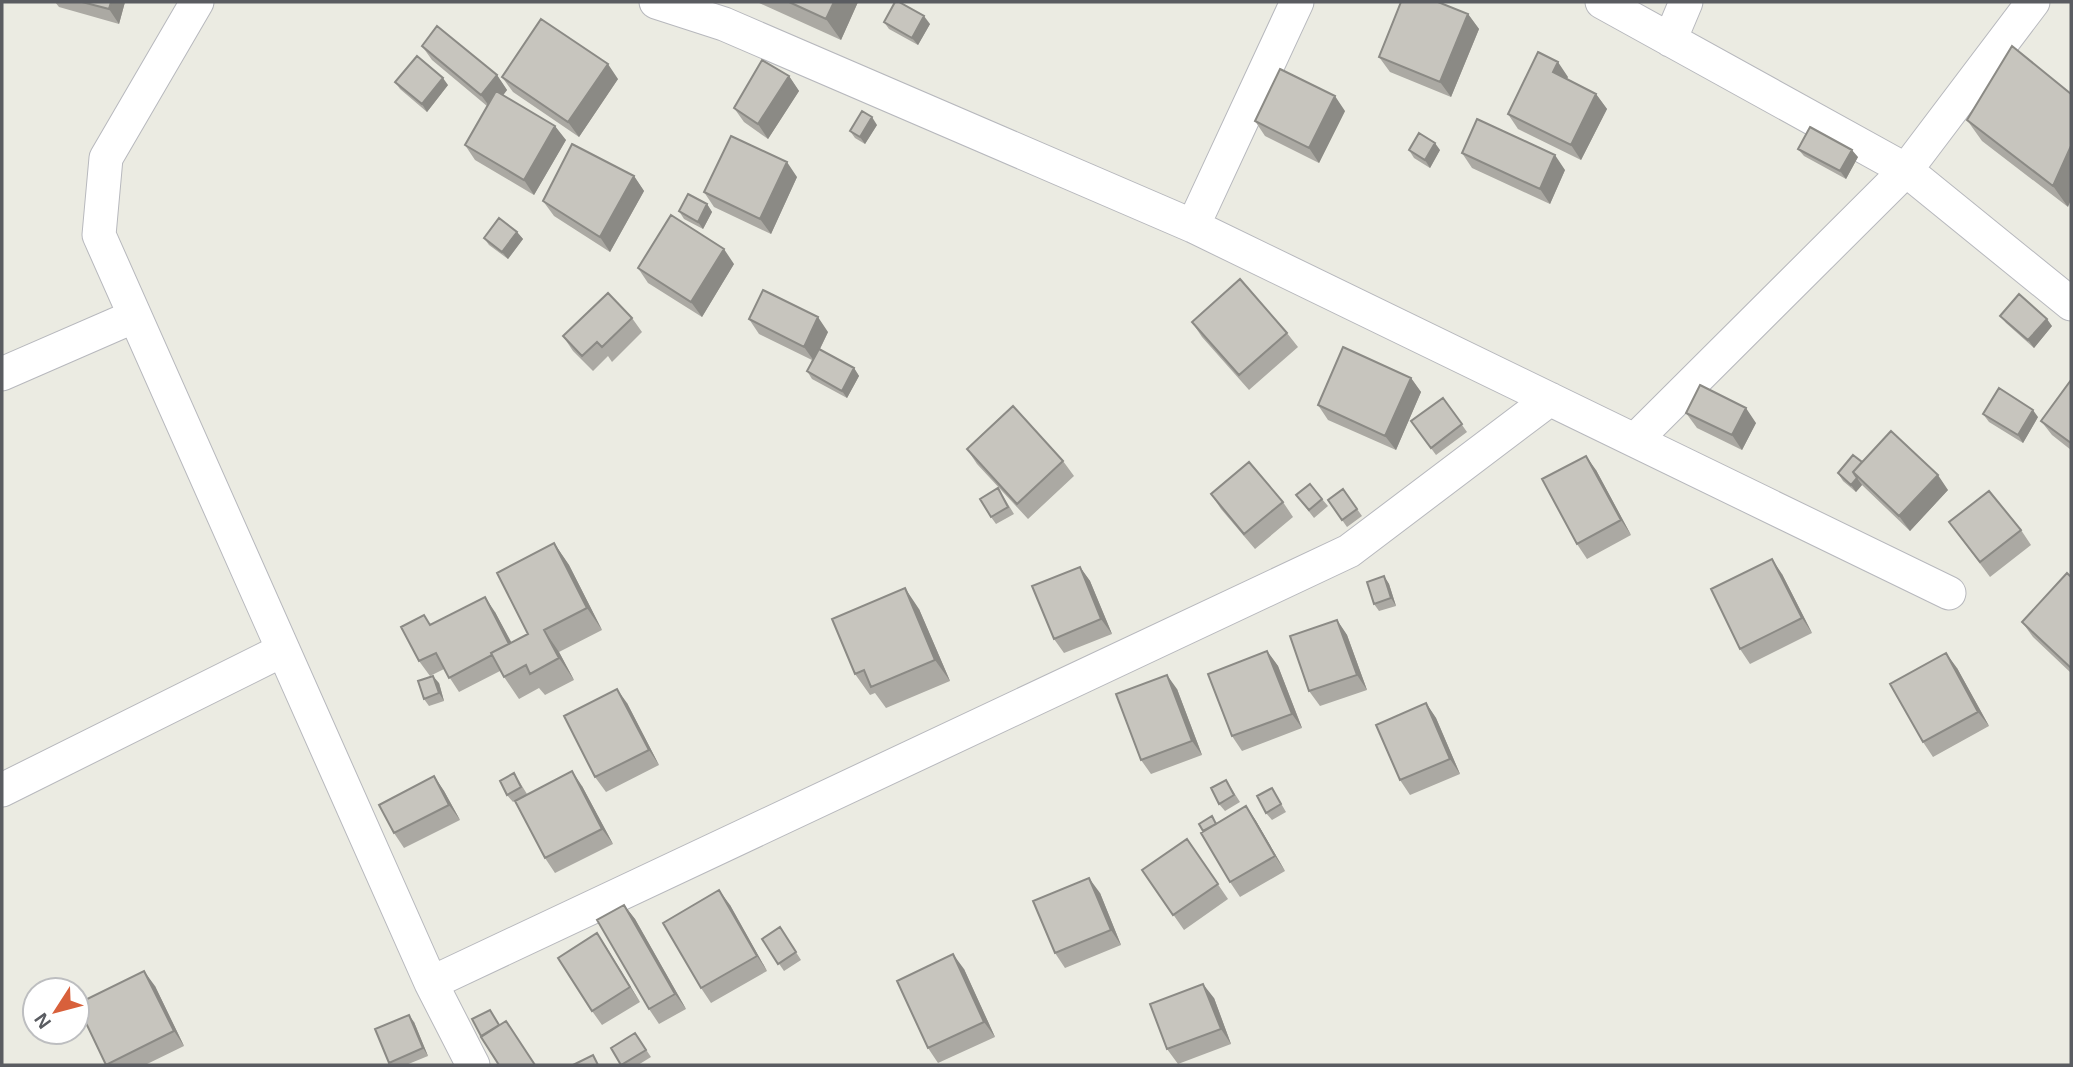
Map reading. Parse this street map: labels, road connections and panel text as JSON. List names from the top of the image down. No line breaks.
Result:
{"north":"bottom left"}
